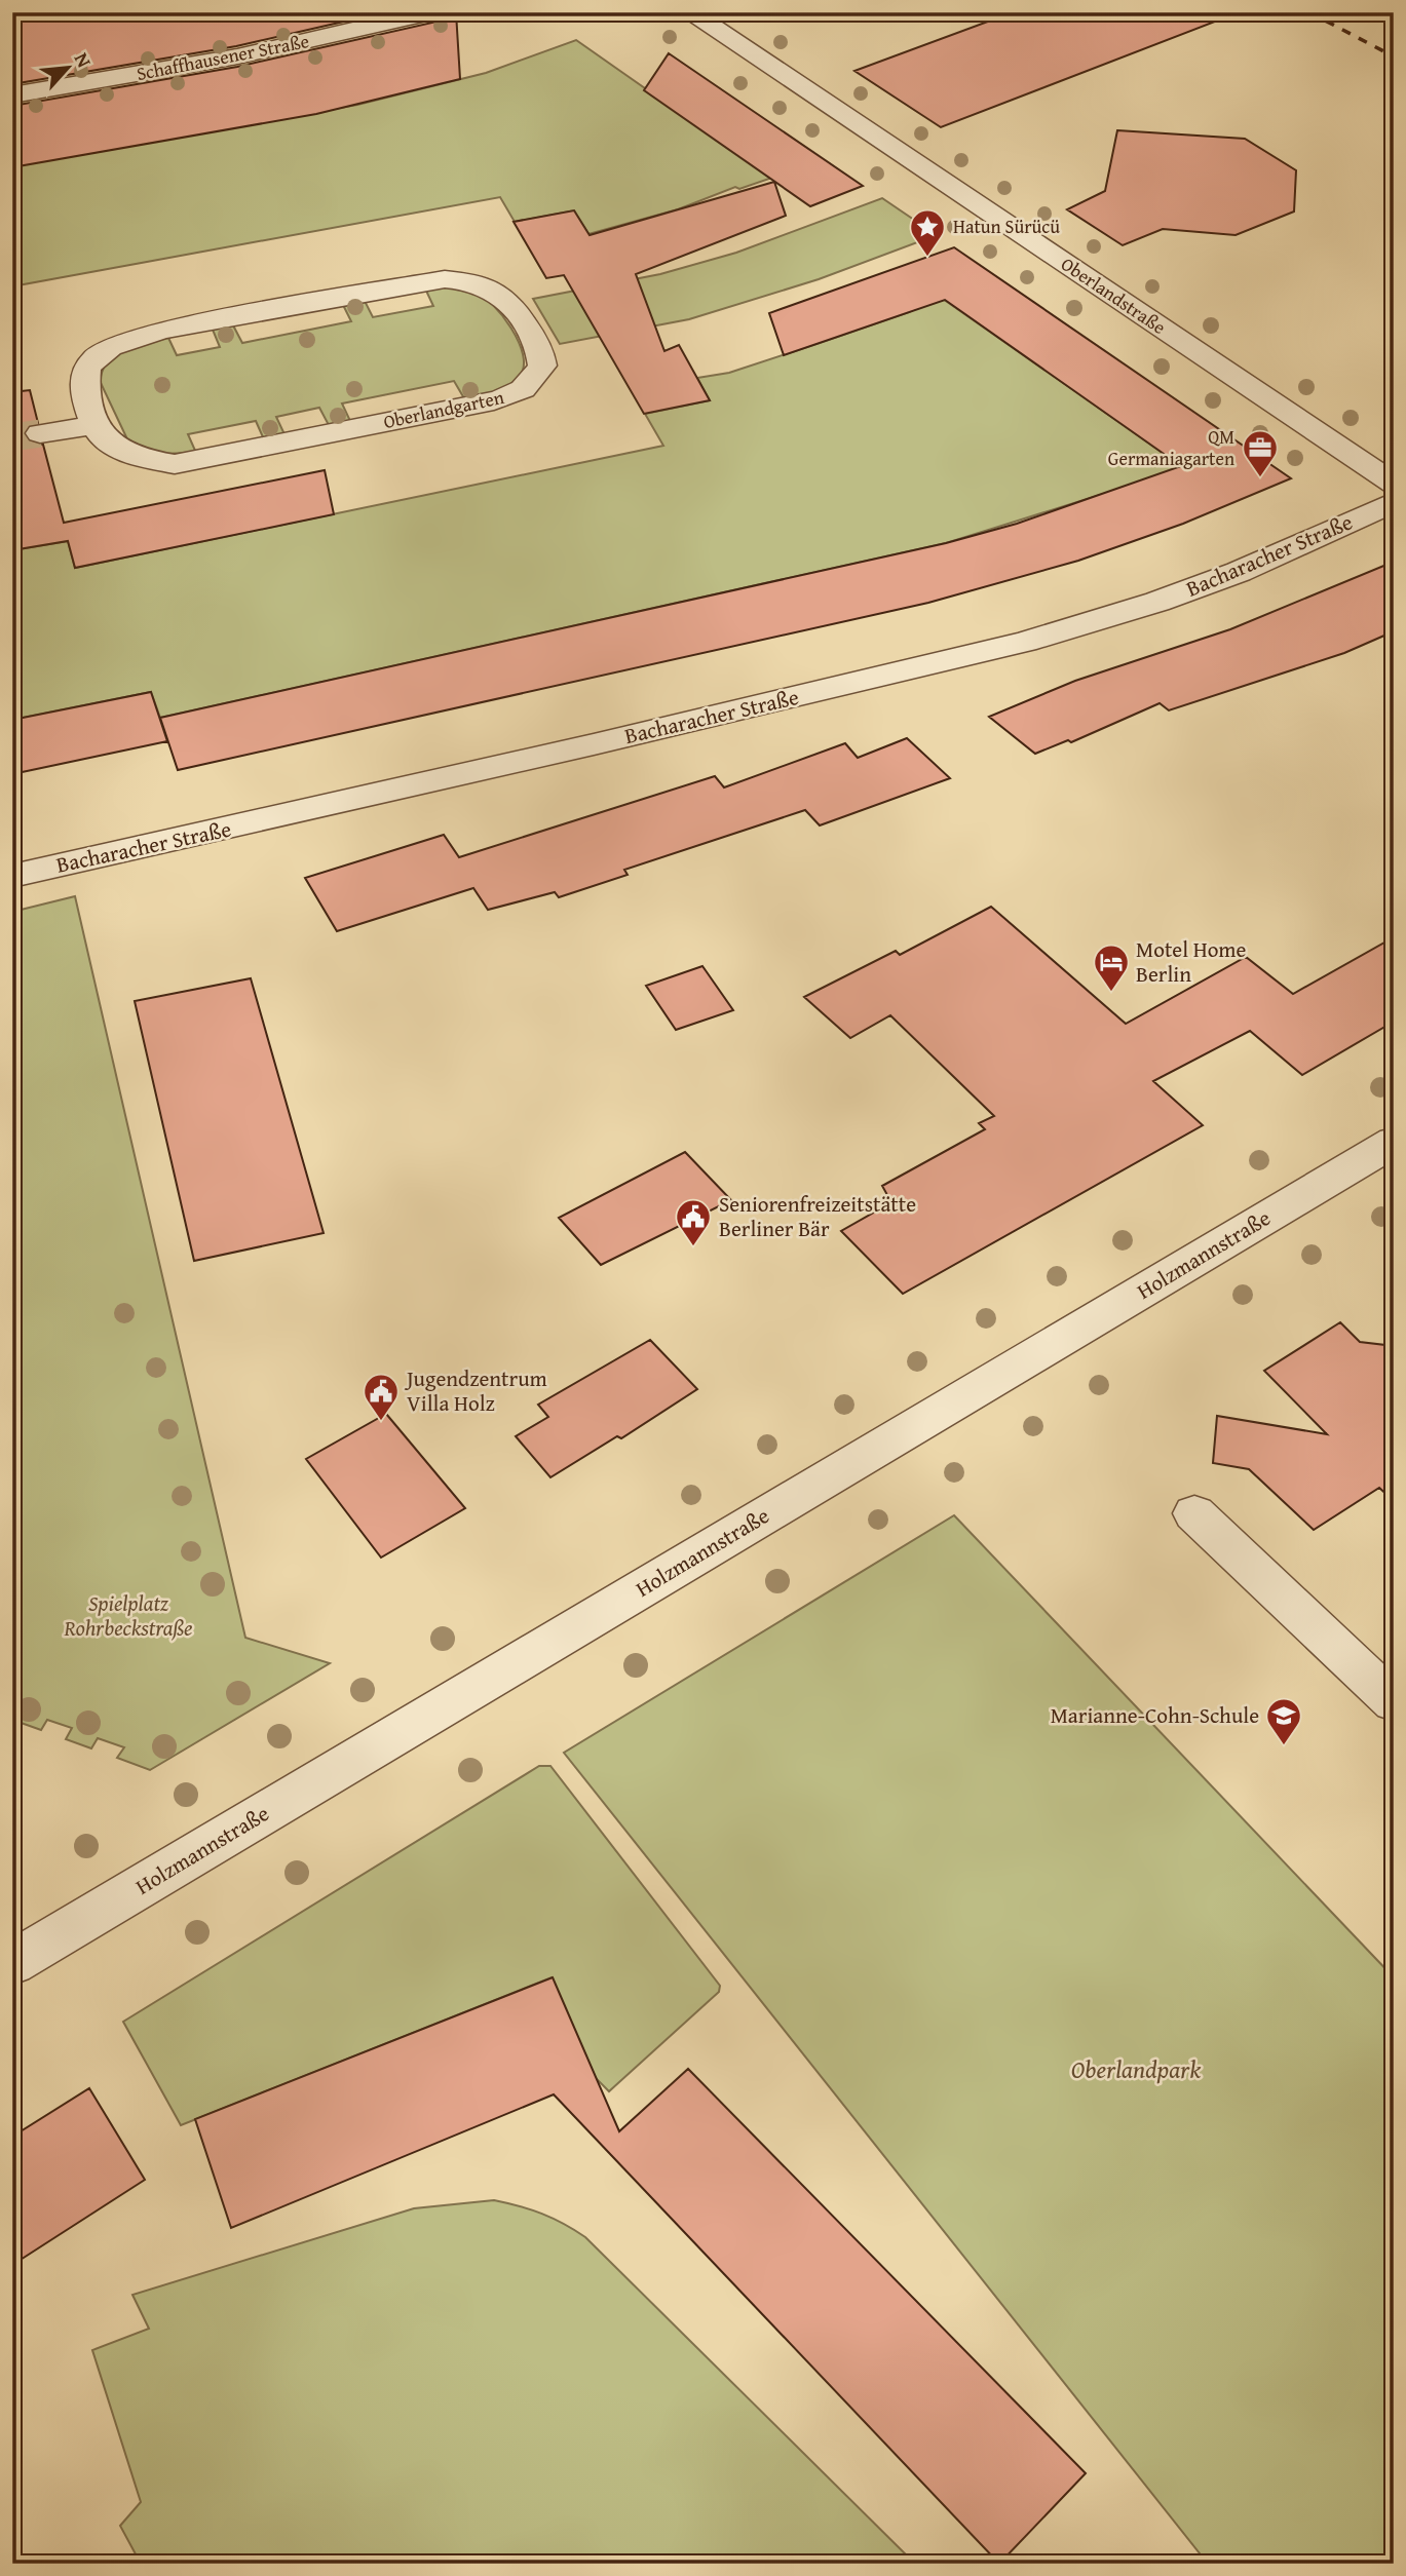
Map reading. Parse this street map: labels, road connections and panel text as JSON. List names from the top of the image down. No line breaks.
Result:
{"streets":{"street":["Schaffhausener Straße","Oberlandstraße","Oberlandgarten","Bacharacher Straße","Holzmannstraße"]},"parks":["Spielplatz Rohrbeckstraße","Oberlandpark"],"places":{"place":["Hatun Sürücü"],"office":["QM Germaniagarten"],"hotel":["Motel Home Berlin"],"public building":["Seniorenfreizeitstätte Berliner Bär","Jugendzentrum Villa Holz"],"school or university":["Marianne-Cohn-Schule"]},"north":"top right"}
